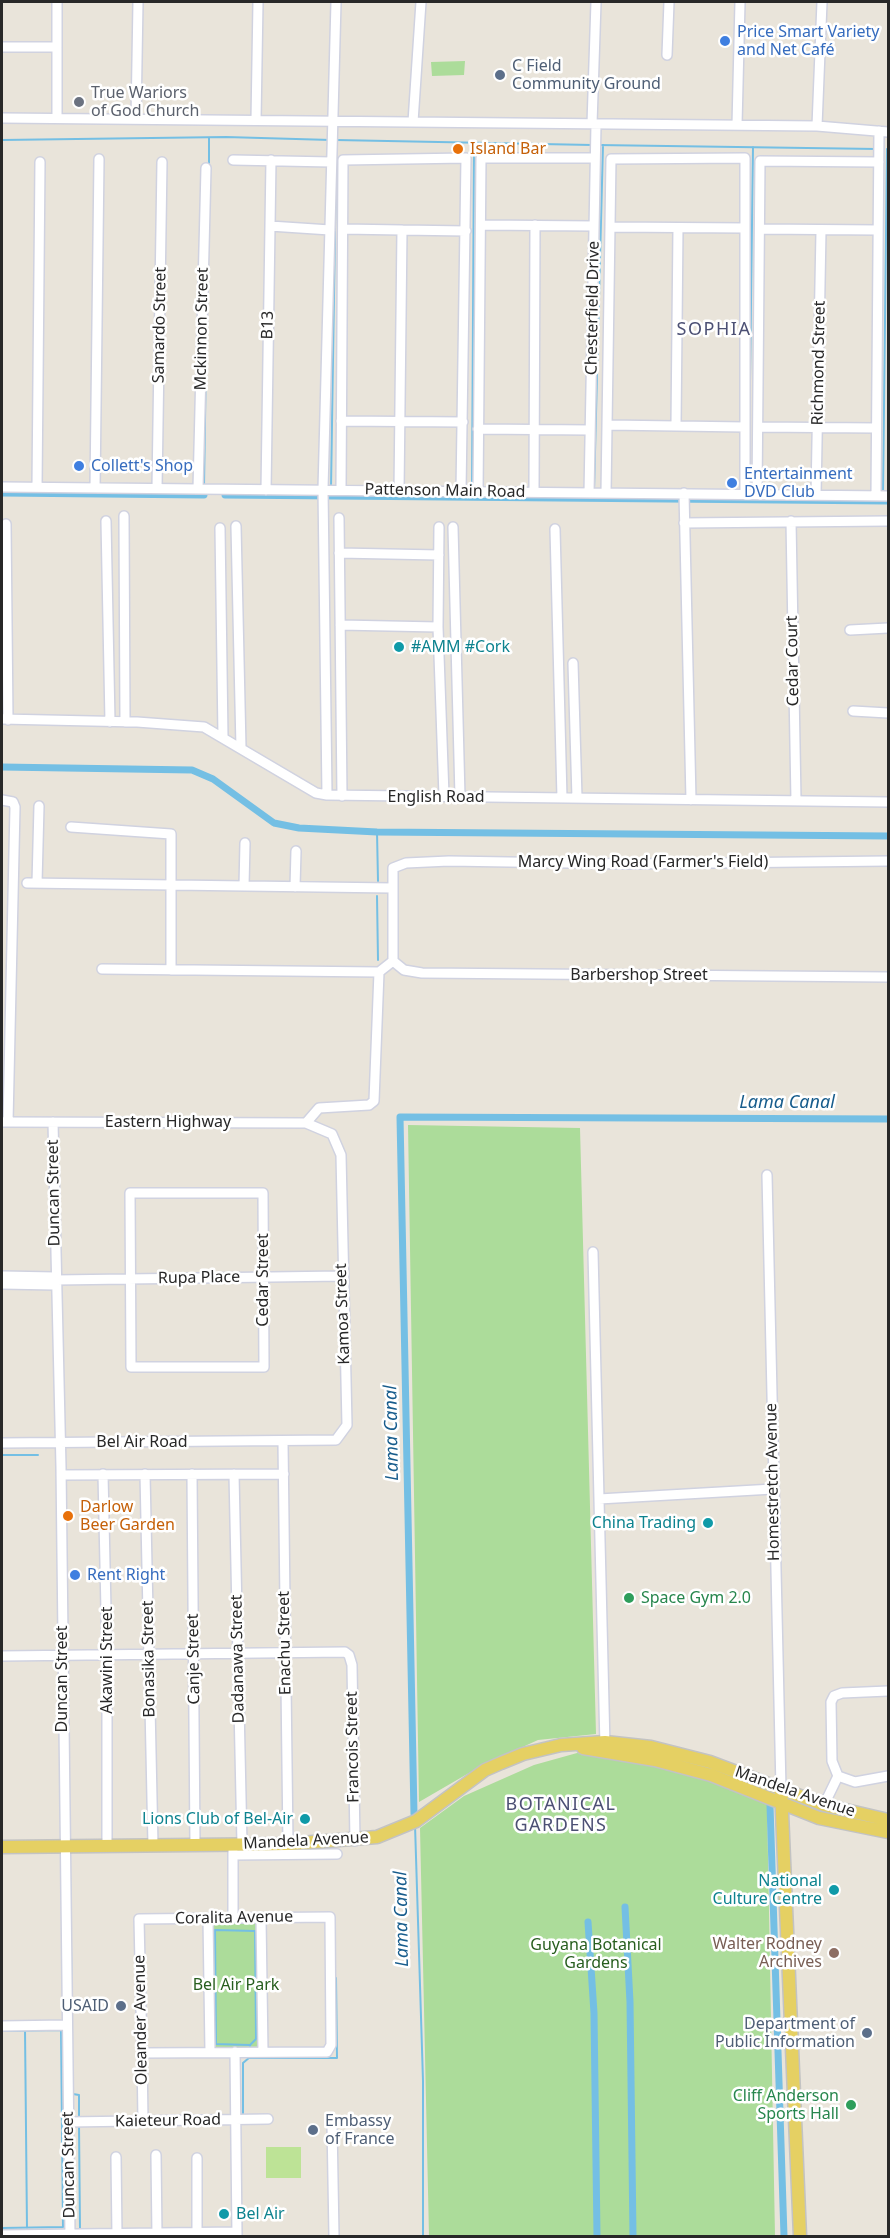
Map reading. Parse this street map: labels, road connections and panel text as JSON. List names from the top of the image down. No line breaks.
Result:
{"streets":{"main road":["Mandela Avenue"],"street":["Chesterfield Drive","Samardo Street","B13","Mckinnon Street","Richmond Street","Pattenson Main Road","Cedar Court","English Road","Marcy Wing Road (Farmer's Field)","Barbershop Street","Eastern Highway","Duncan Street","Rupa Place","Cedar Street","Kamoa Street","Bel Air Road","Homestretch Avenue","Enachu Street","Bonasika Street","Canje Street","Dadanawa Street","Akawini Street","Francois Street","Coralita Avenue","Oleander Avenue","Kaieteur Road"]},"crossings":[["Chesterfield Drive","Pattenson Main Road"],["Samardo Street","Pattenson Main Road"],["B13","Pattenson Main Road"],["Mckinnon Street","Pattenson Main Road"],["Richmond Street","Pattenson Main Road"],["Cedar Court","English Road"],["Eastern Highway","Duncan Street"],["Eastern Highway","Kamoa Street"],["Duncan Street","Rupa Place"],["Duncan Street","Bel Air Road"],["Duncan Street","Mandela Avenue"],["Duncan Street","Kaieteur Road"],["Rupa Place","Cedar Street"],["Rupa Place","Kamoa Street"],["Kamoa Street","Bel Air Road"],["Kamoa Street","Enachu Street"],["Bel Air Road","Enachu Street"],["Homestretch Avenue","Mandela Avenue"],["Enachu Street","Francois Street"],["Enachu Street","Mandela Avenue"],["Bonasika Street","Mandela Avenue"],["Canje Street","Mandela Avenue"],["Dadanawa Street","Mandela Avenue"],["Dadanawa Street","Coralita Avenue"],["Akawini Street","Mandela Avenue"],["Francois Street","Mandela Avenue"],["Coralita Avenue","Oleander Avenue"],["Oleander Avenue","Kaieteur Road"]],"districts":["SOPHIA","BOTANICAL GARDENS"],"water":["Lama Canal"],"parks":["Guyana Botanical Gardens","Bel Air Park"],"places":["Price Smart Variety and Net Café","C Field Community Ground","True Wariors of God Church","Island Bar","Collett's Shop","Entertainment DVD Club","#AMM #Cork","Darlow Beer Garden","China Trading","Rent Right","Space Gym 2.0","Lions Club of Bel-Air","National Culture Centre","Walter Rodney Archives","USAID","Department of Public Information","Cliff Anderson Sports Hall","Embassy of France","Bel Air"]}
